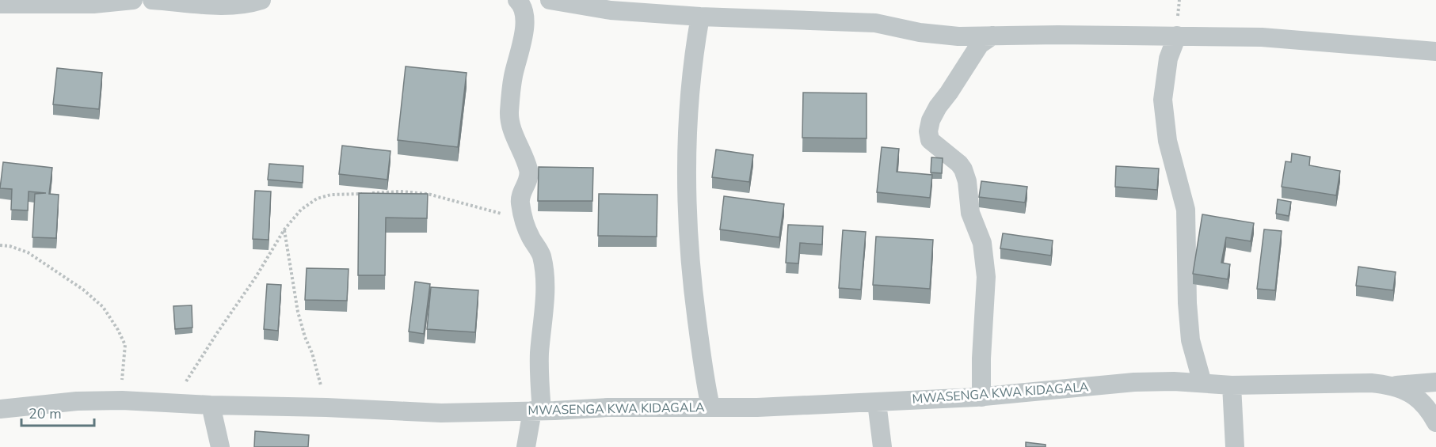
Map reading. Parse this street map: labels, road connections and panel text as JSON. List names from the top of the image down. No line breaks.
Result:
{"streets":{"street":["MWASENGA KWA KIDAGALA"]},"scale_bar":"20 m"}
